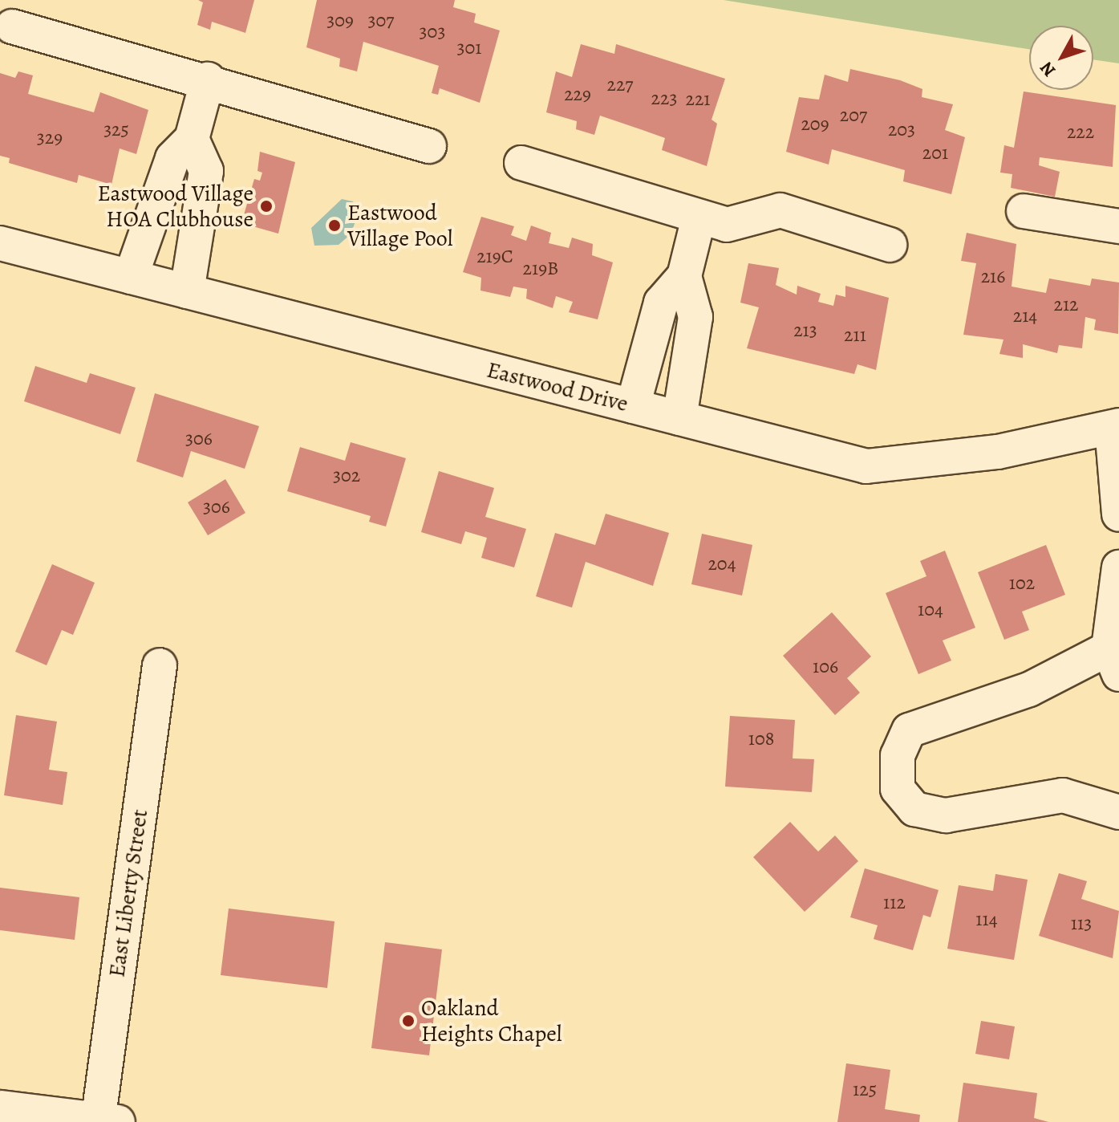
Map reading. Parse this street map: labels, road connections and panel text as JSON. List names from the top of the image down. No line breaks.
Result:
{"streets":{"street":["Eastwood Drive","East Liberty Street"]},"places":["Eastwood Village HOA Clubhouse","Eastwood Village Pool","Oakland Heights Chapel"],"house_numbers":["309","307","303","301","227","229","223","221","207","209","325","203","222","329","201","219C","219B","216","212","214","213","211","306","302","306","204","102","104","106","108","112","114","113","125"],"north":"bottom left"}
